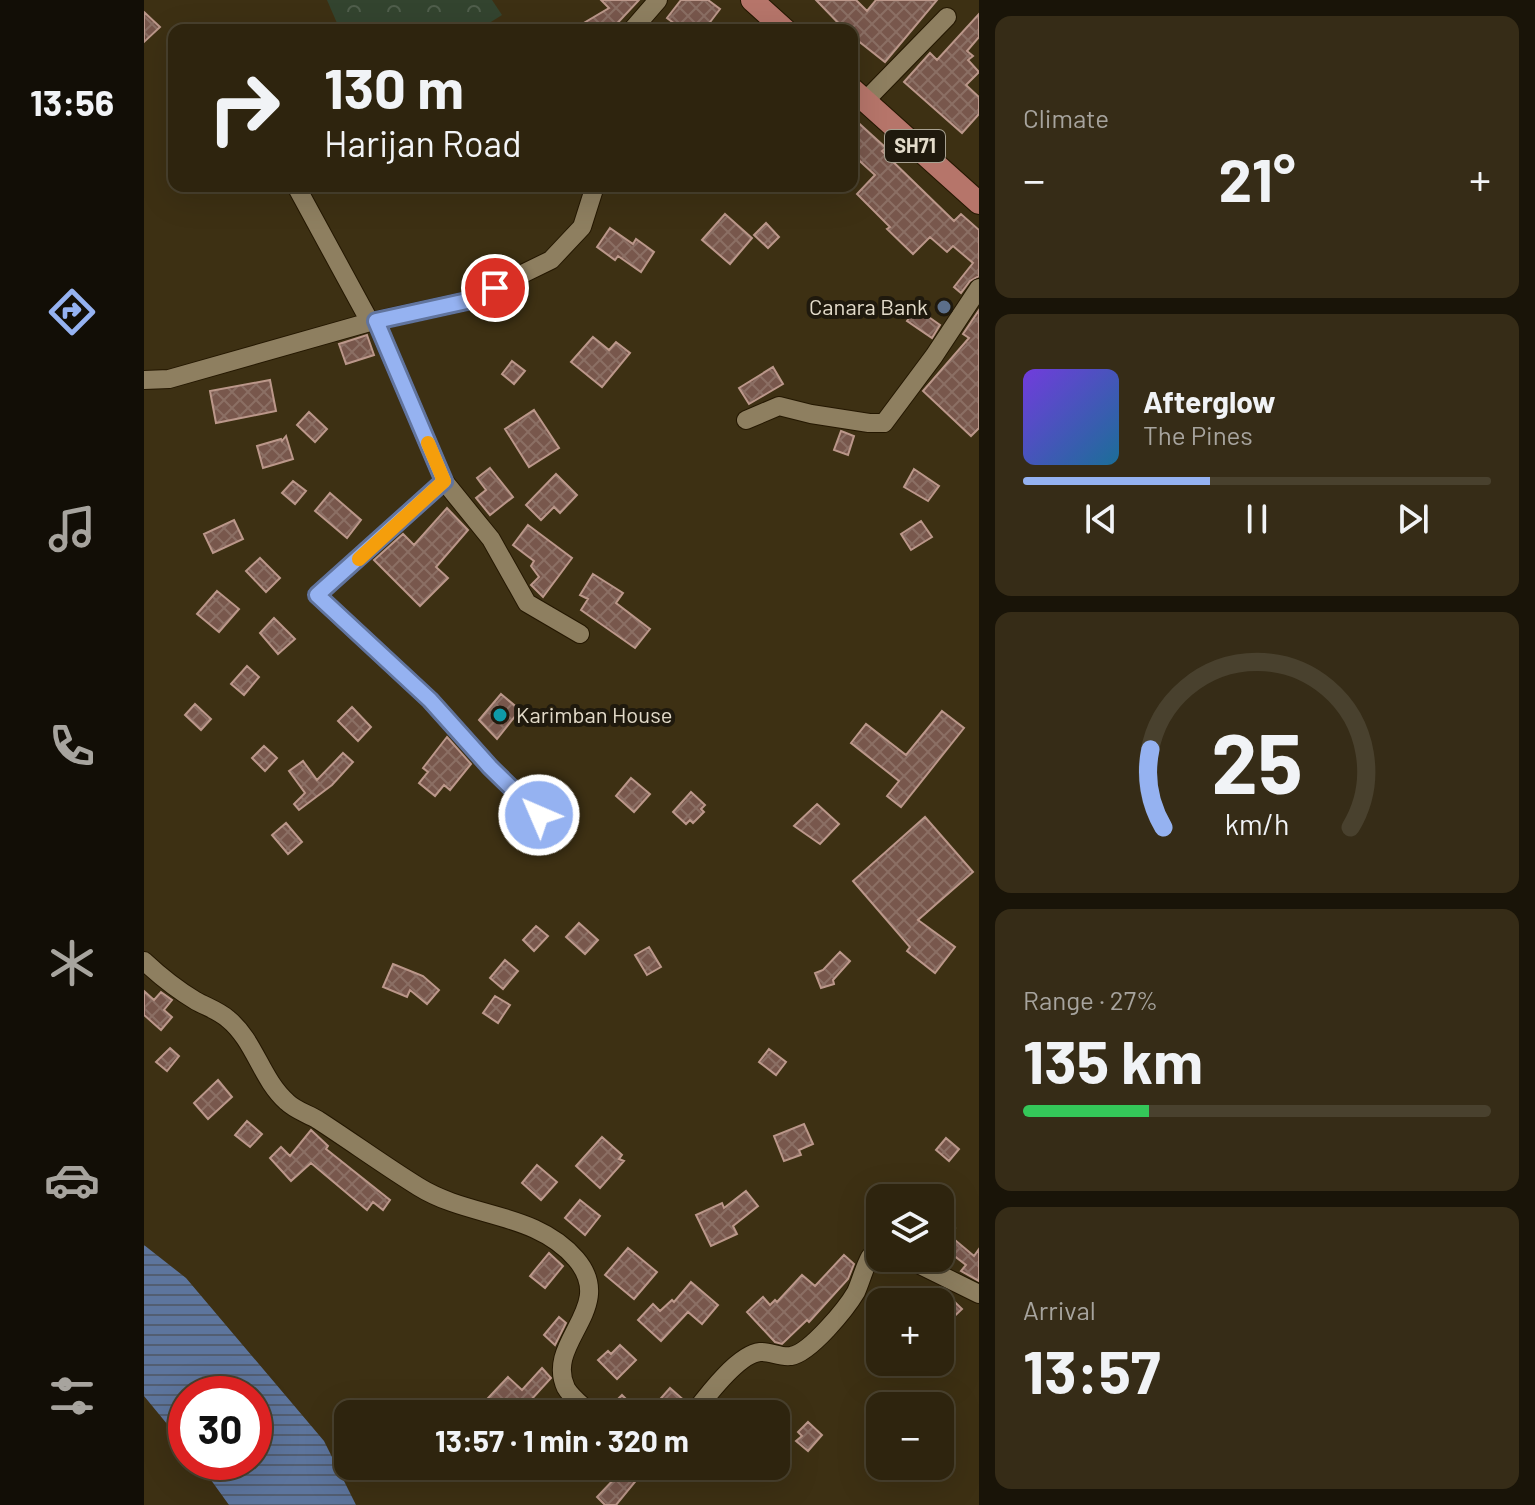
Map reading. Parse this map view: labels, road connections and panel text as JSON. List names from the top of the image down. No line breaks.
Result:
{"streets":{"main road":["SH71"]},"places":["Canara Bank","Karimban House"],"page":{"tabs":"13:56","tile":["Climate",["Range · 27%","135 km"],["Arrival","13:57"]],"turn":["130 m","Harijan Road"],"heat":["−","21°","+"],"song":["Afterglow","The Pines"],"map_buttons":["+","−"],"limit":"30","trip":"13:57 · 1 min · 320 m","gauge":["25","km/h"]}}
